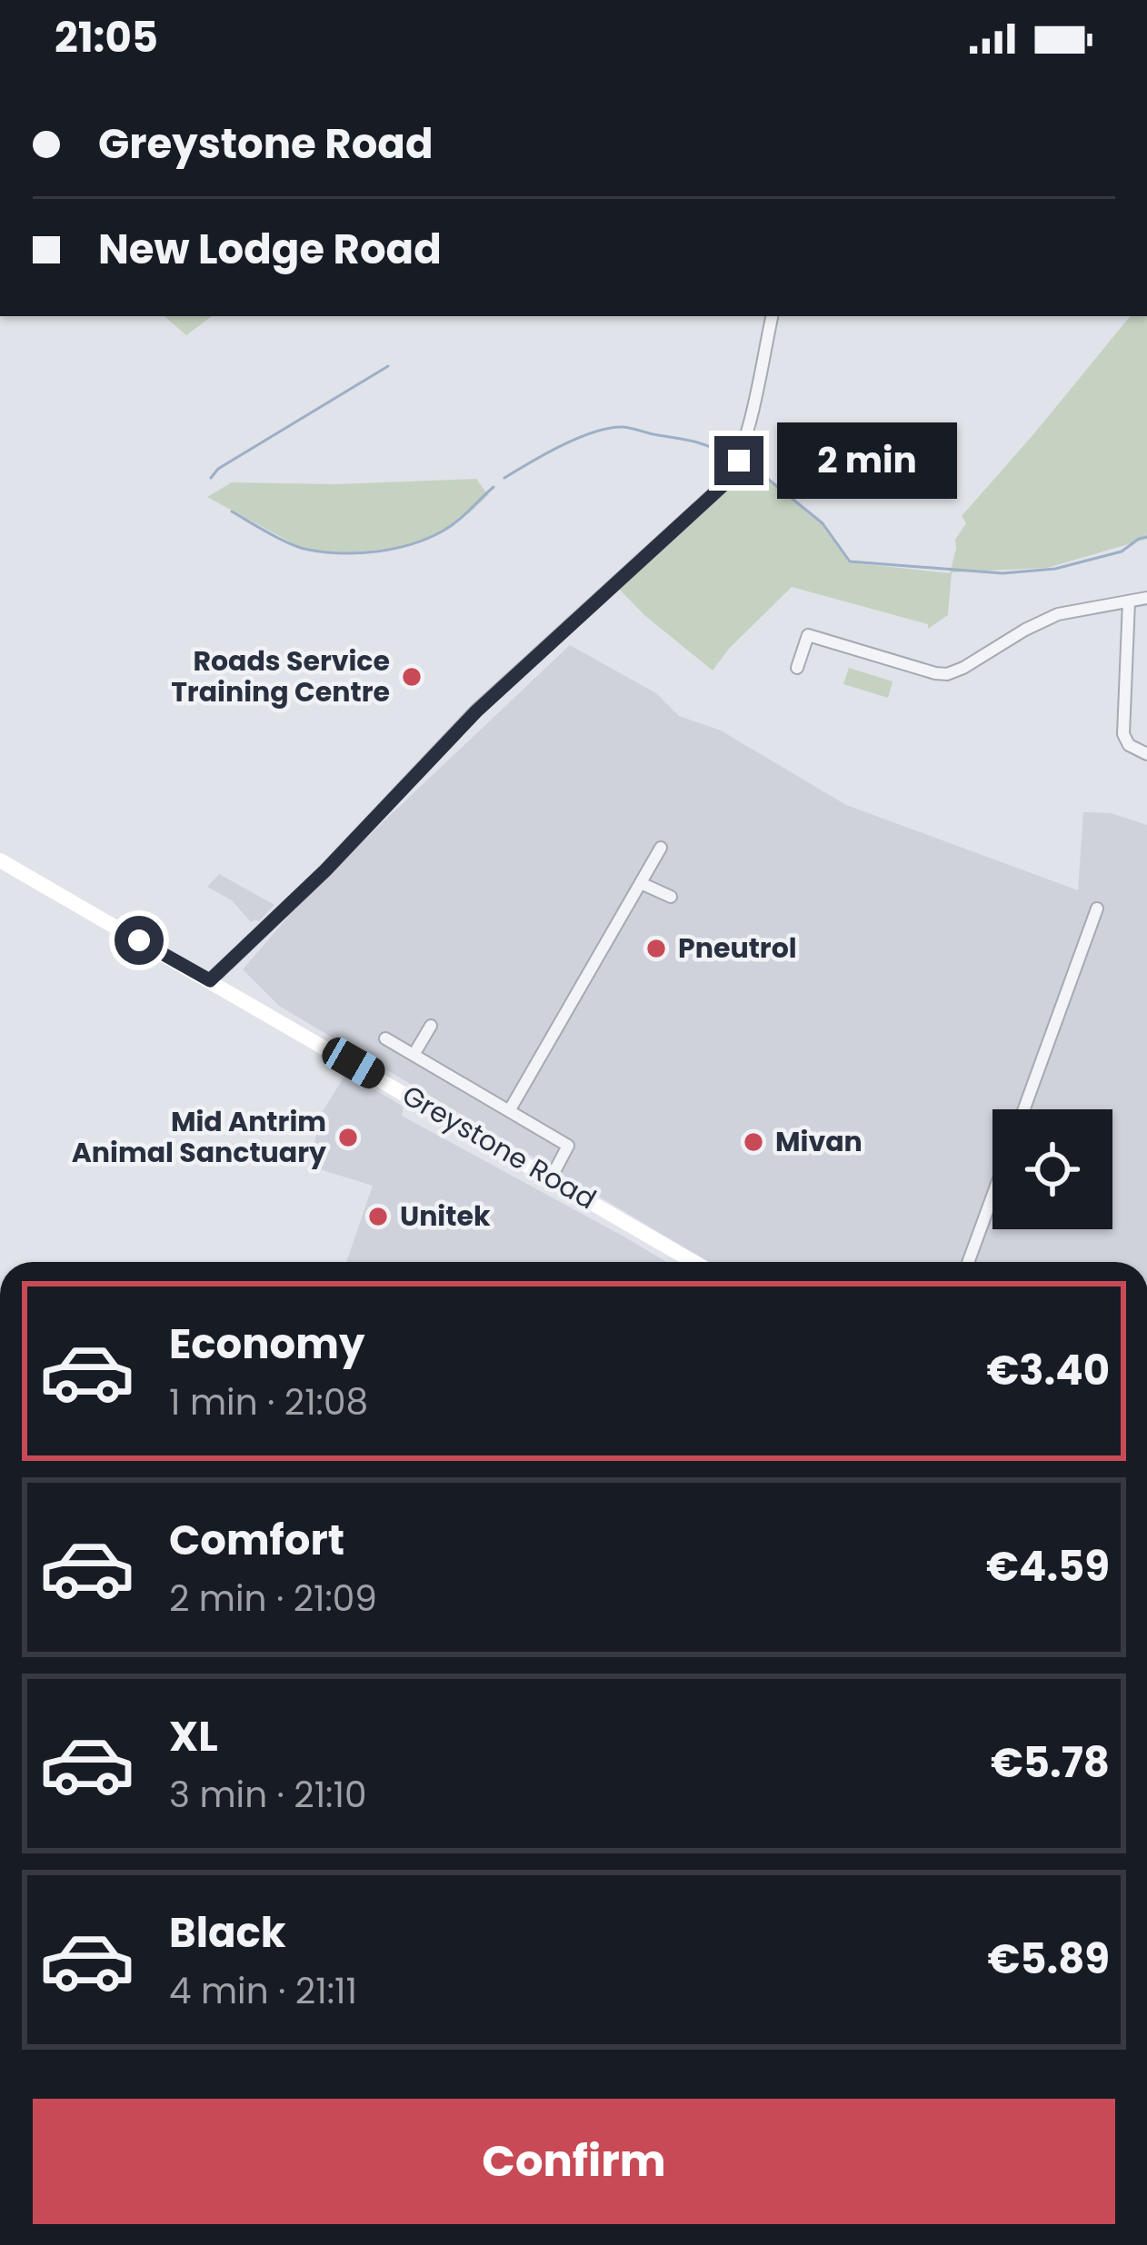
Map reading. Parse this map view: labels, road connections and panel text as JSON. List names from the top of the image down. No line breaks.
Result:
{"streets":{"main road":["Greystone Road"]},"places":["Roads Service Training Centre","Pneutrol","Mid Antrim Animal Sanctuary","Mivan","Unitek"],"page":{"status":"21:05","banner":["Greystone Road","New Lodge Road"],"bubble":"2 min","list":[{"name":"Economy","note":"1 min · 21:08","value":"€3.40"},{"name":"Comfort","note":"2 min · 21:09","value":"€4.59"},{"name":"XL","note":"3 min · 21:10","value":"€5.78"},{"name":"Black","note":"4 min · 21:11","value":"€5.89"}],"buttons":"Confirm"}}
